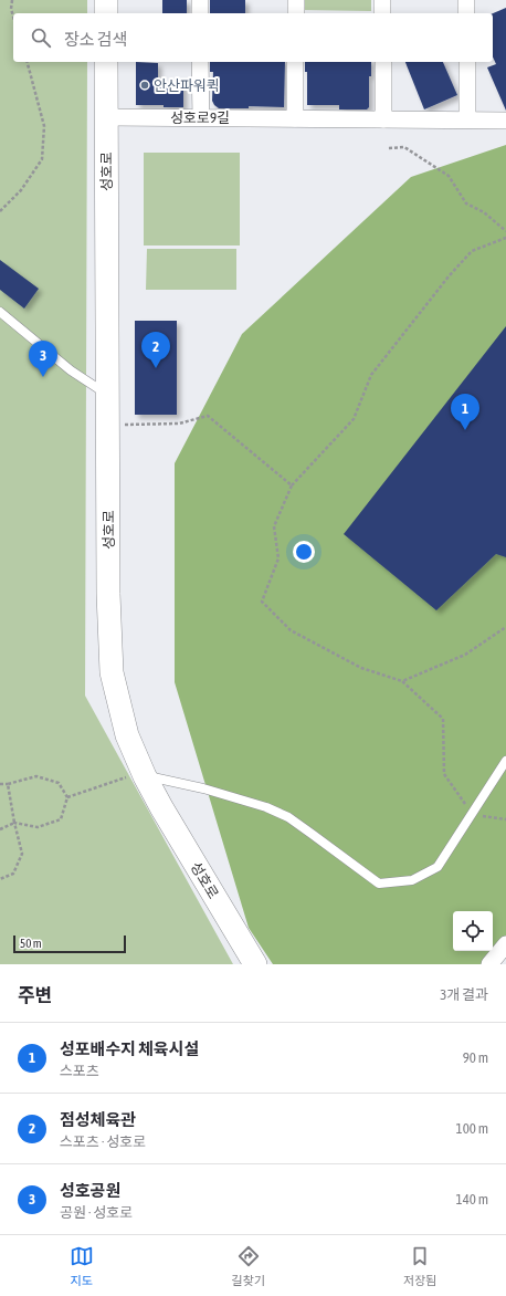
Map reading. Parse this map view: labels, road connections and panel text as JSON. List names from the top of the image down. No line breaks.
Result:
{"streets":{"street":["성호로9길","성호로"]},"crossings":[["성호로9길","성호로"]],"places":["안산파워퀵"],"scale_bar":"50 m","page":{"search":"장소 검색","pins":["2","3","1"],"scale":"50 m","heading":["주변","3개 결과"],"list":[{"mark":"1","name":"성포배수지 체육시설","note":"스포츠","value":"90 m"},{"mark":"2","name":"점성체육관","note":"스포츠 · 성호로","value":"100 m"},{"mark":"3","name":"성호공원","note":"공원 · 성호로","value":"140 m"}],"nav":["지도","길찾기","저장됨"]}}
